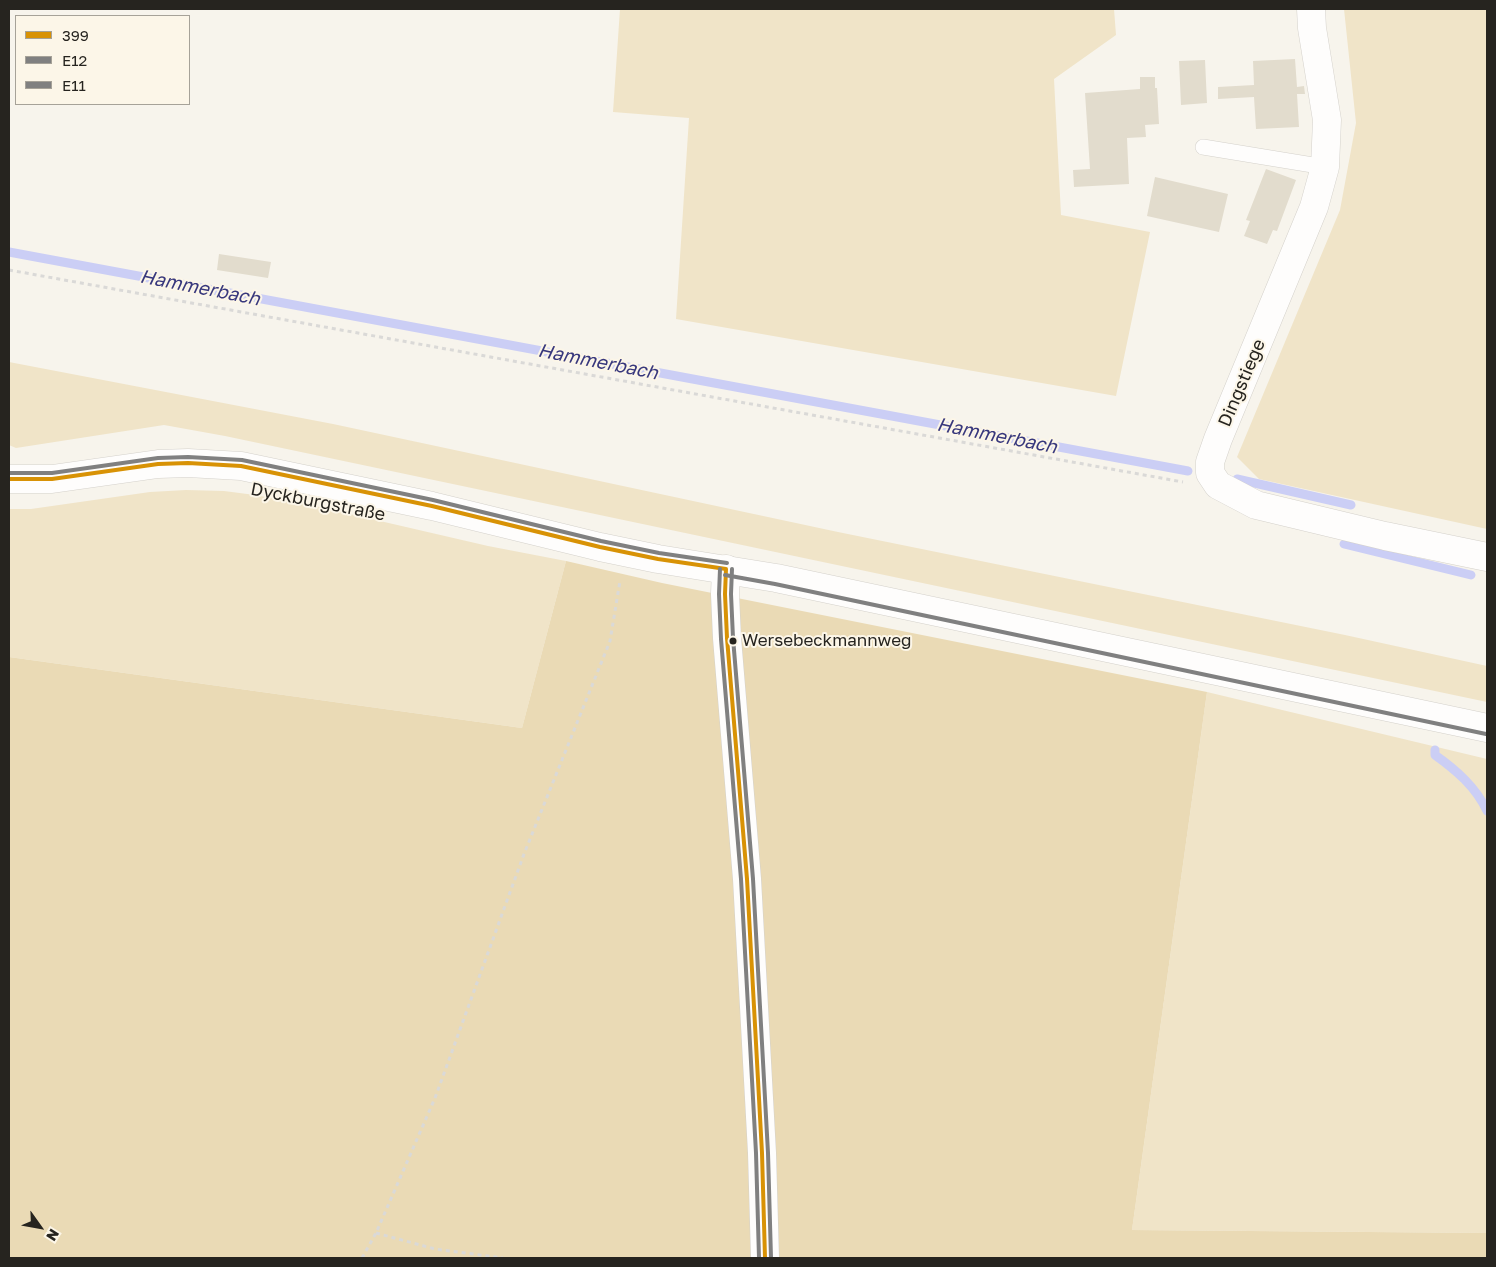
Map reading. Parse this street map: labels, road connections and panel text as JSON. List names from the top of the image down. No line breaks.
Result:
{"streets":{"street":["Dingstiege","Dyckburgstraße"]},"water":["Hammerbach"],"places":["Wersebeckmannweg"],"lines":["transit line E11","transit line 399","transit line E12"],"legend":["399","E12","E11"],"north":"bottom right"}
